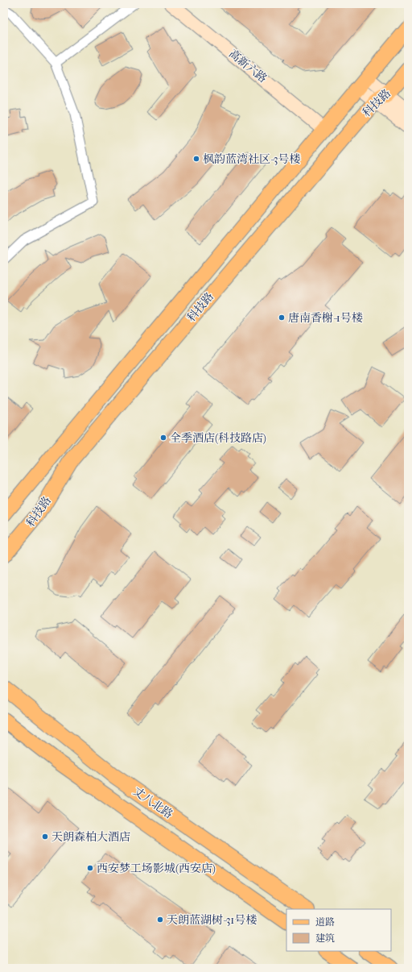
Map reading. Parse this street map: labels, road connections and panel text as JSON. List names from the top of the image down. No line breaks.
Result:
{"streets":{"main road":["科技路","丈八北路"],"street":["高新六路"]},"crossings":[["高新六路","科技路"]],"places":["枫韵蓝湾社区-3号楼","唐南香榭-1号楼","全季酒店(科技路店)","天朗森柏大酒店","西安梦工场影城(西安店)","天朗蓝湖树-31号楼"],"legend":["道路","建筑"]}
